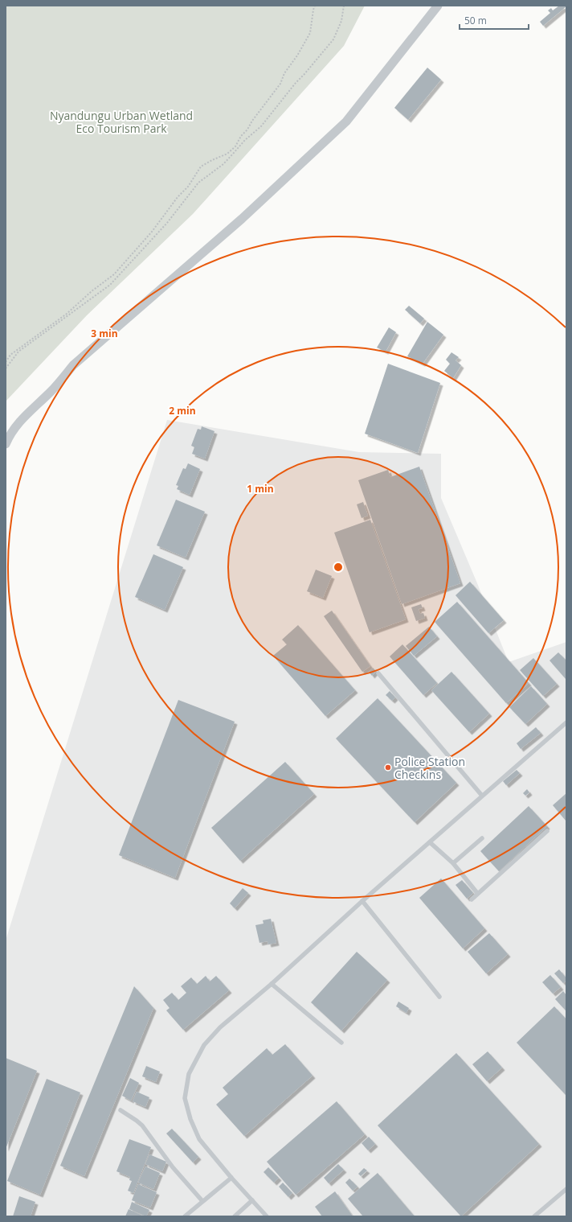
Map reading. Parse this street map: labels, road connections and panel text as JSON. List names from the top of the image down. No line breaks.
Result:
{"parks":["Nyandungu Urban Wetland Eco Tourism Park"],"places":["Police Station Checkins"],"scale_bar":"50 m","rings":["3 min","2 min","1 min"]}
